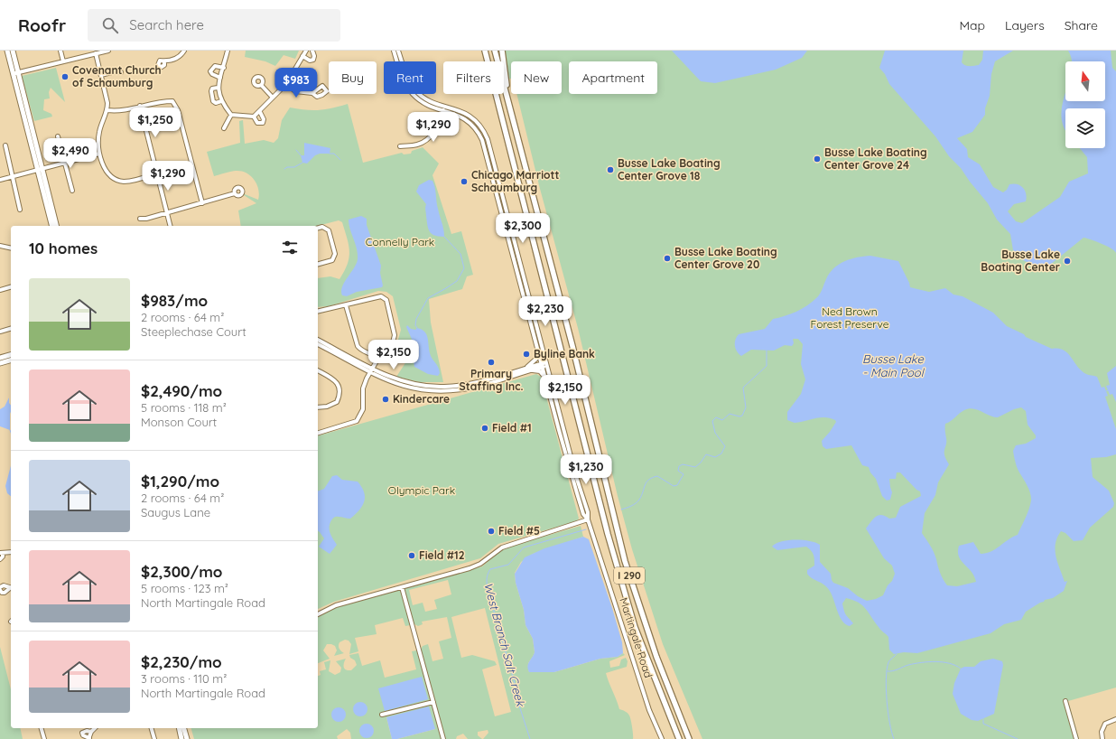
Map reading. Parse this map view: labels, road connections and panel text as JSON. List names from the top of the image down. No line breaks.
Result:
{"streets":{"highway":["I 290"],"street":["Martingale Road"]},"water":["Busse Lake - Main Pool","West Branch Salt Creek"],"parks":["Connelly Park","Ned Brown Forest Preserve","Olympic Park"],"places":["Covenant Church of Schaumburg","Busse Lake Boating Center Grove 24","Busse Lake Boating Center Grove 18","Chicago Marriott Schaumburg","Busse Lake Boating Center Grove 20","Busse Lake Boating Center","Byline Bank","Primary Staffing Inc.","Kindercare","Field #1","Field #5","Field #12"],"north":"top","page":{"header":"Roofr","search":"Search here","nav":["Map","Layers","Share"],"chip":["Buy","Rent","Filters","New","Apartment"],"price":["$983","$1,250","$1,290","$2,490","$1,290","$2,300","$2,230","$2,150","$2,150","$1,230"],"heading":"10 homes","list":[{"name":"$983/mo","note":"2 rooms · 64 m² · Steeplechase Court"},{"name":"$2,490/mo","note":"5 rooms · 118 m² · Monson Court"},{"name":"$1,290/mo","note":"2 rooms · 64 m² · Saugus Lane"},{"name":"$2,300/mo","note":"5 rooms · 123 m² · North Martingale Road"},{"name":"$2,230/mo","note":"3 rooms · 110 m² · North Martingale Road"}]}}
